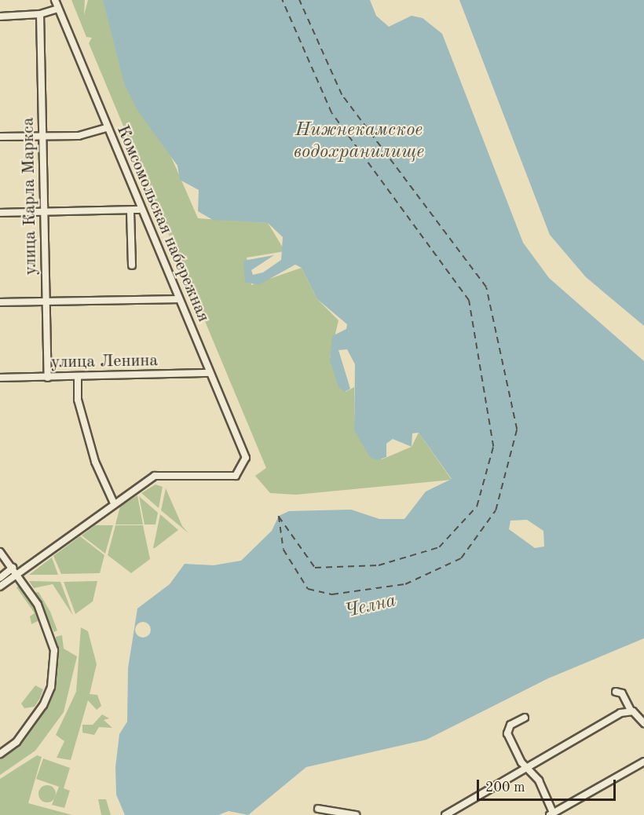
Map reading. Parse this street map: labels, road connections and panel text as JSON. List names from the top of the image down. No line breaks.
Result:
{"streets":{"street":["улица Карла Маркса","Комсомольская набережная","улица Ленина"]},"crossings":[["улица Карла Маркса","улица Ленина"],["Комсомольская набережная","улица Ленина"]],"water":["Нижнекамское водохранилище","Челна"],"scale_bar":"200 m"}
